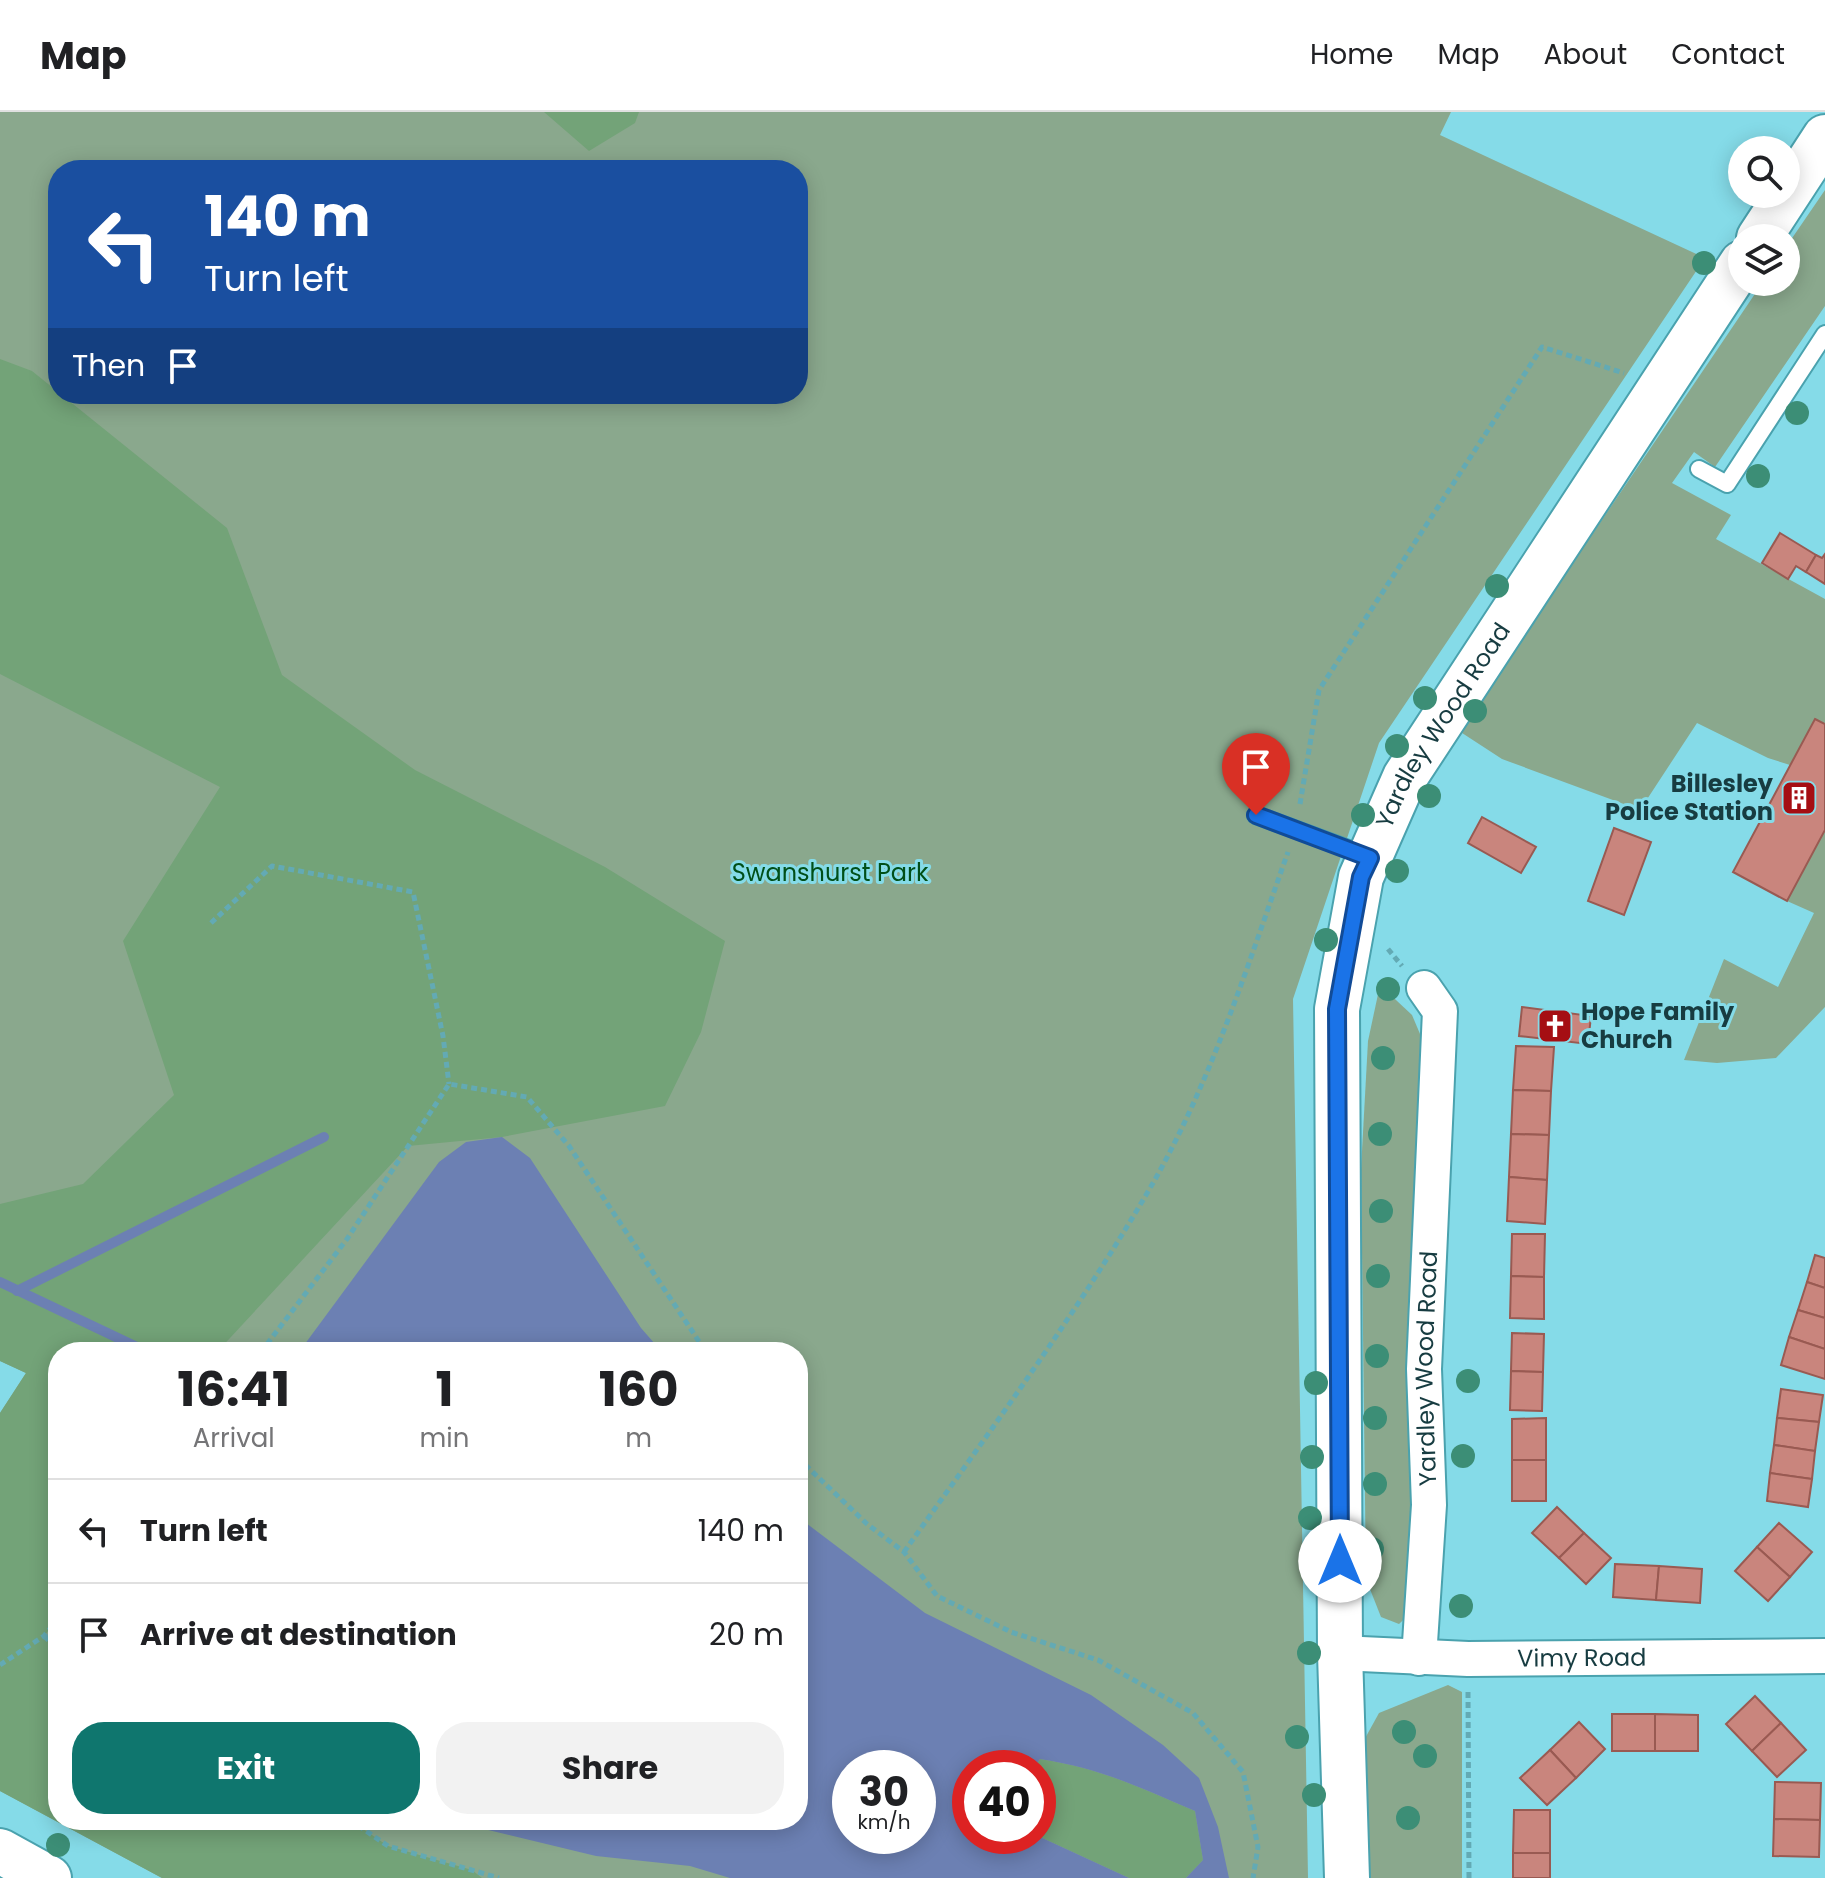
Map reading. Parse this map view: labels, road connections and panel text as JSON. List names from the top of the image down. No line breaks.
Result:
{"streets":{"street":["Yardley Wood Road","Vimy Road"]},"crossings":[["Yardley Wood Road","Vimy Road"]],"parks":["Swanshurst Park"],"places":{"building":["Billesley Police Station"],"church":["Hope Family Church"]},"page":{"header":"Map","nav":["Home","Map","About","Contact"],"turn":["140 m","Turn left"],"then":"Then","eta":["16:41","Arrival","1","min","160","m"],"list":[{"name":"Turn left","value":"140 m"},{"name":"Arrive at destination","value":"20 m"}],"buttons":["Exit","Share"],"speed":"30 km/h","limit":"40"}}
